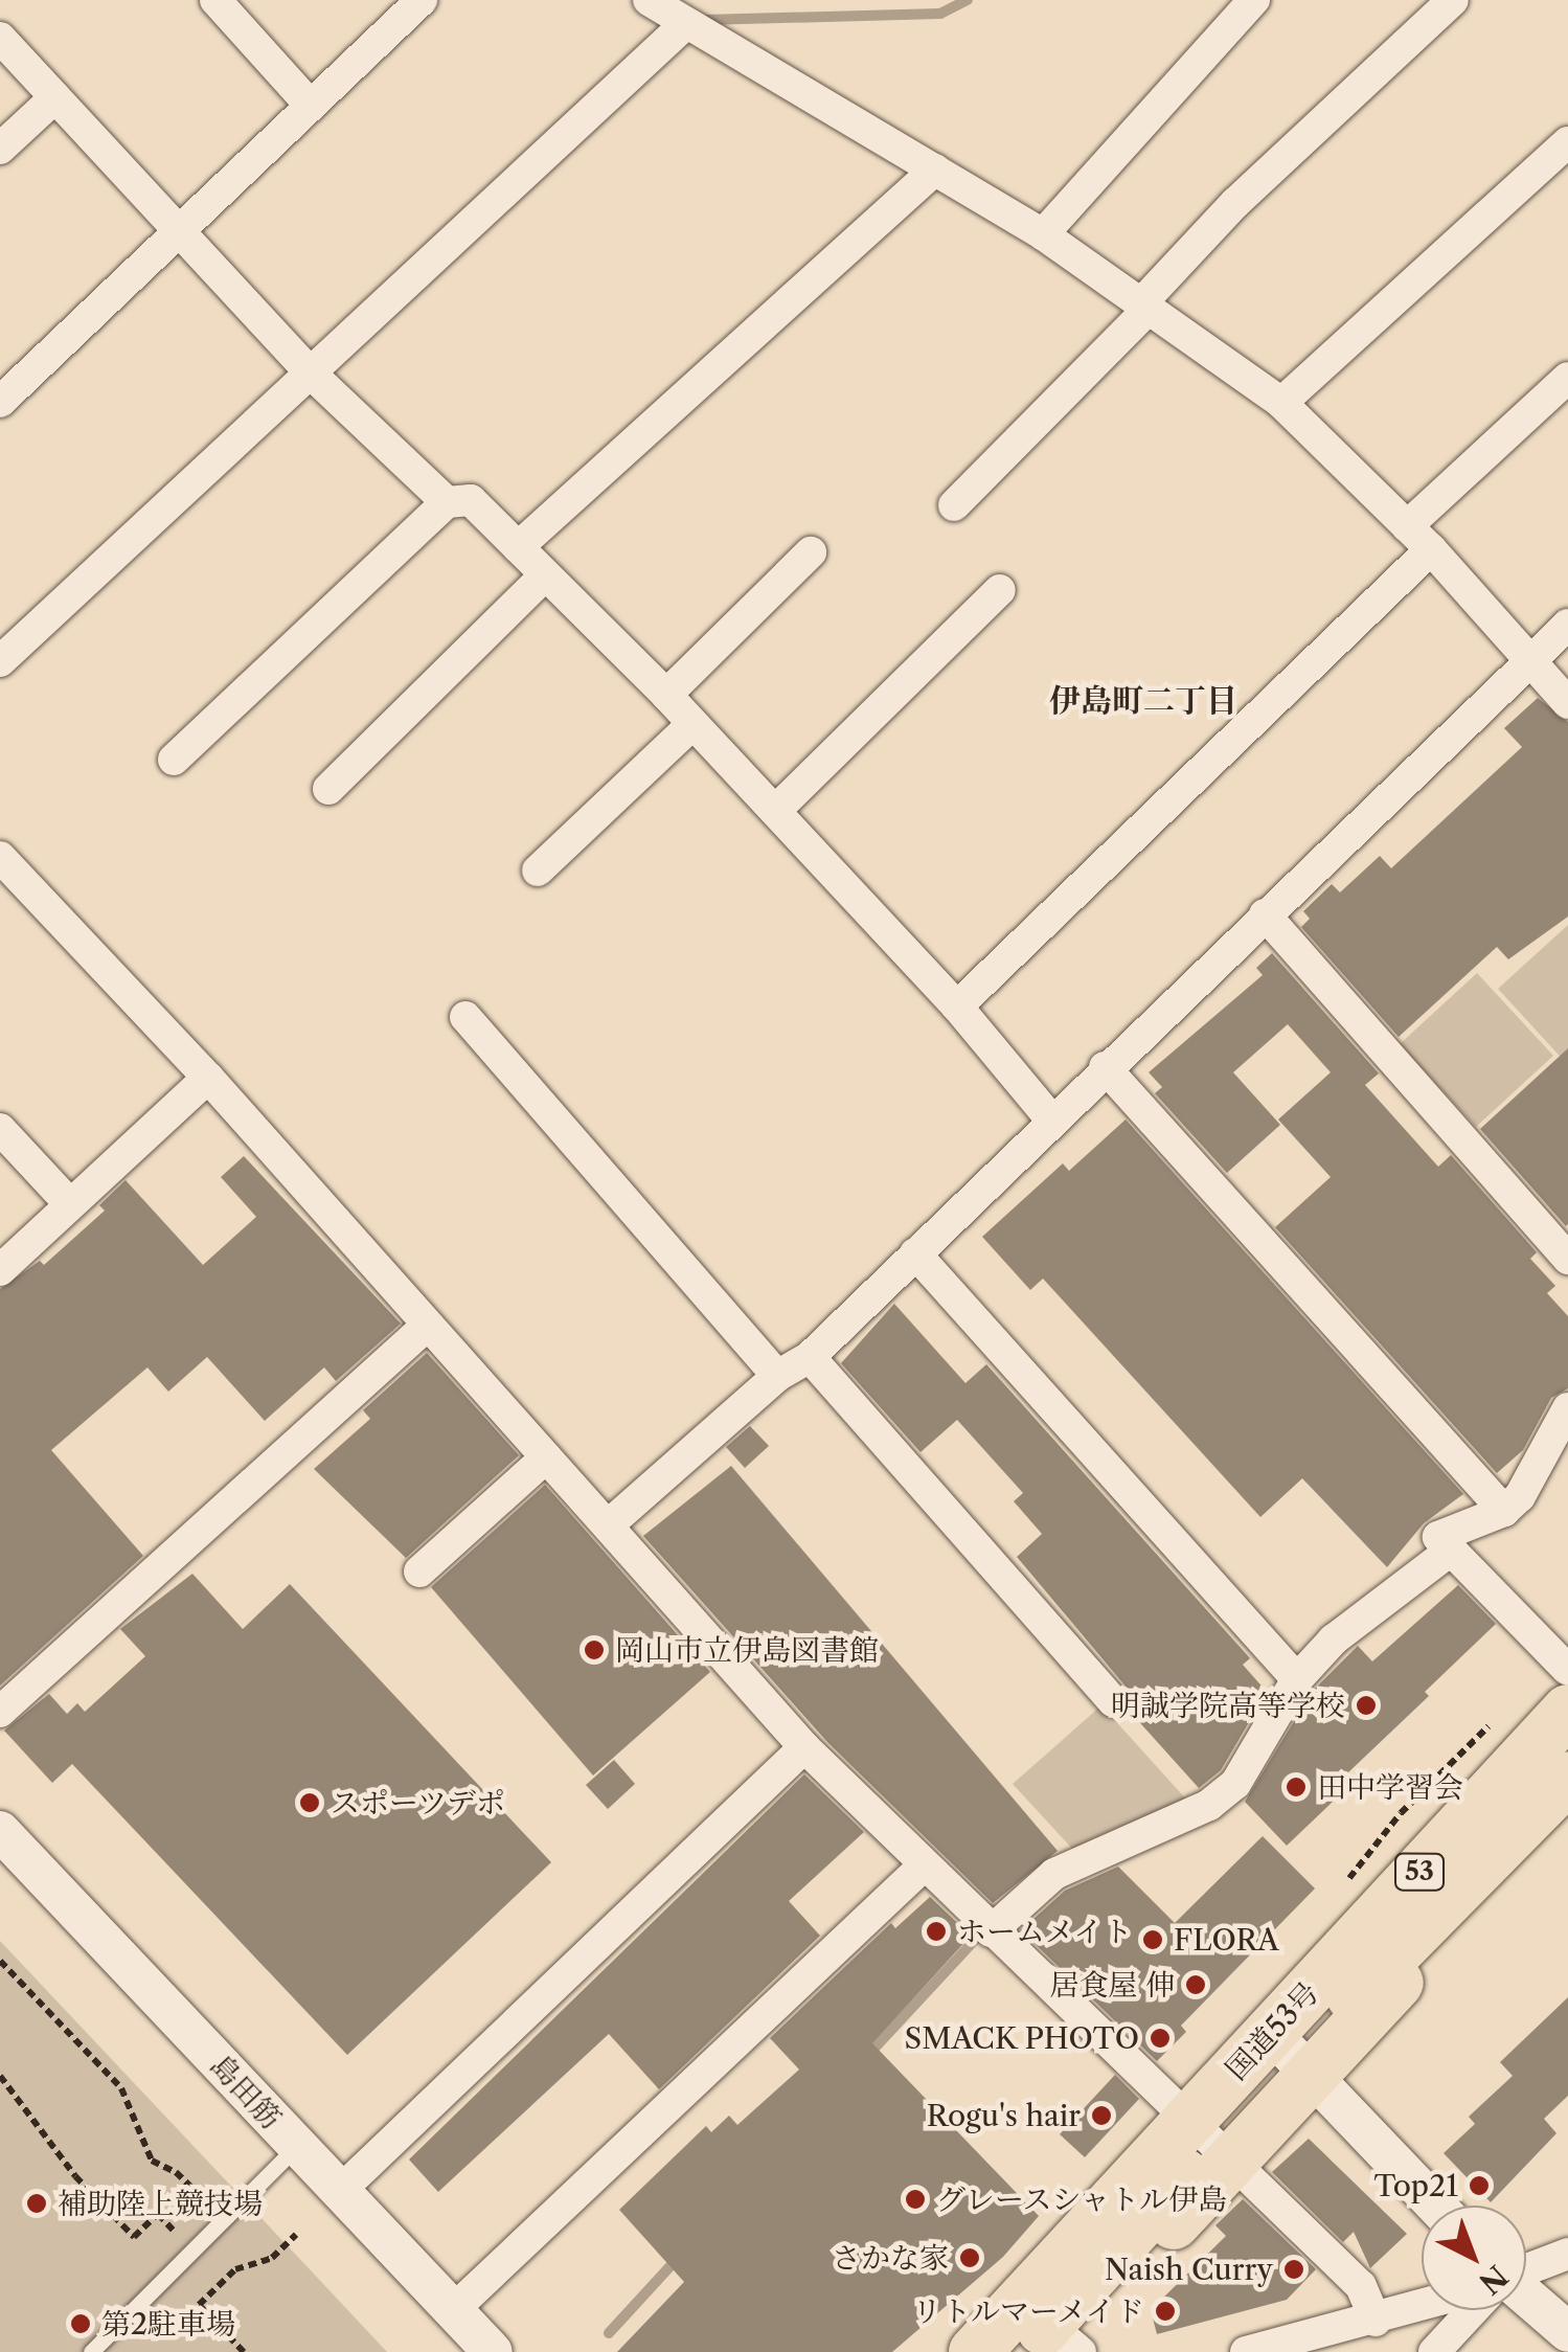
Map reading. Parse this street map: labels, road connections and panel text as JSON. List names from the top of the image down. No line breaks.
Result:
{"streets":{"highway":["53","国道53号"],"street":["島田筋"]},"crossings":[["53","国道53号"]],"districts":["伊島町二丁目"],"places":["岡山市立伊島図書館","明誠学院高等学校","田中学習会","スポーツデポ","ホームメイト","FLORA","居食屋 伸","SMACK PHOTO","Rogu's hair","Top21","グレースシャトル伊島","補助陸上競技場","さかな家","Naish Curry","リトルマーメイド","第2駐車場"],"north":"bottom right"}
